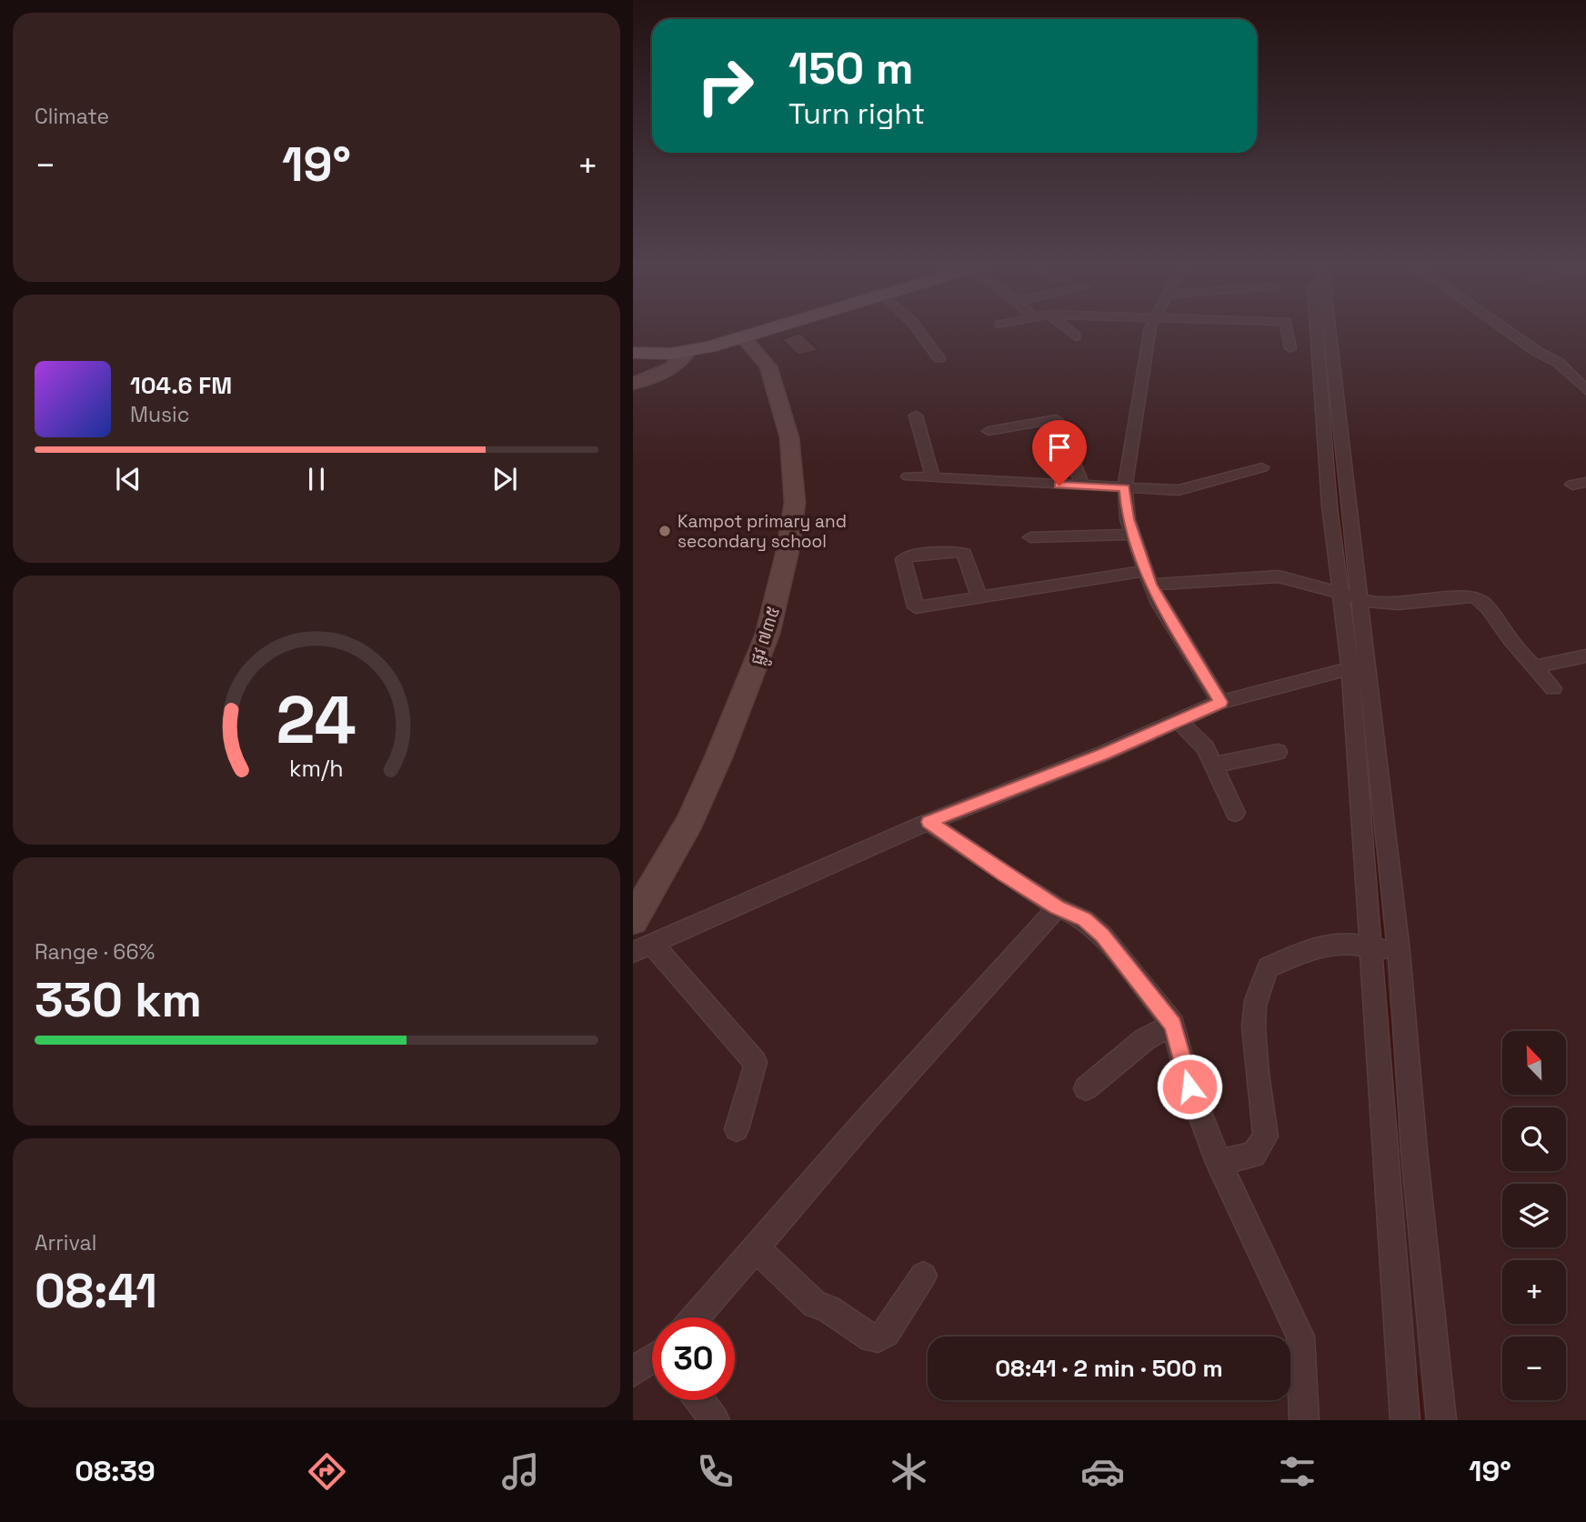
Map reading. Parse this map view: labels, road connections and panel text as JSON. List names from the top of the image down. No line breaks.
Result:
{"streets":{"street":["ផ្លូវ ៧៣៥"]},"places":["Kampot primary and secondary school"],"north":"top left","page":{"tile":["Climate",["Range · 66%","330 km"],["Arrival","08:41"]],"turn":["150 m","Turn right"],"heat":["−","19°","+"],"song":["104.6 FM","Music"],"map_buttons":["+","−"],"limit":"30","trip":"08:41 · 2 min · 500 m","tabs":["08:39","19°"],"gauge":["24","km/h"]}}
